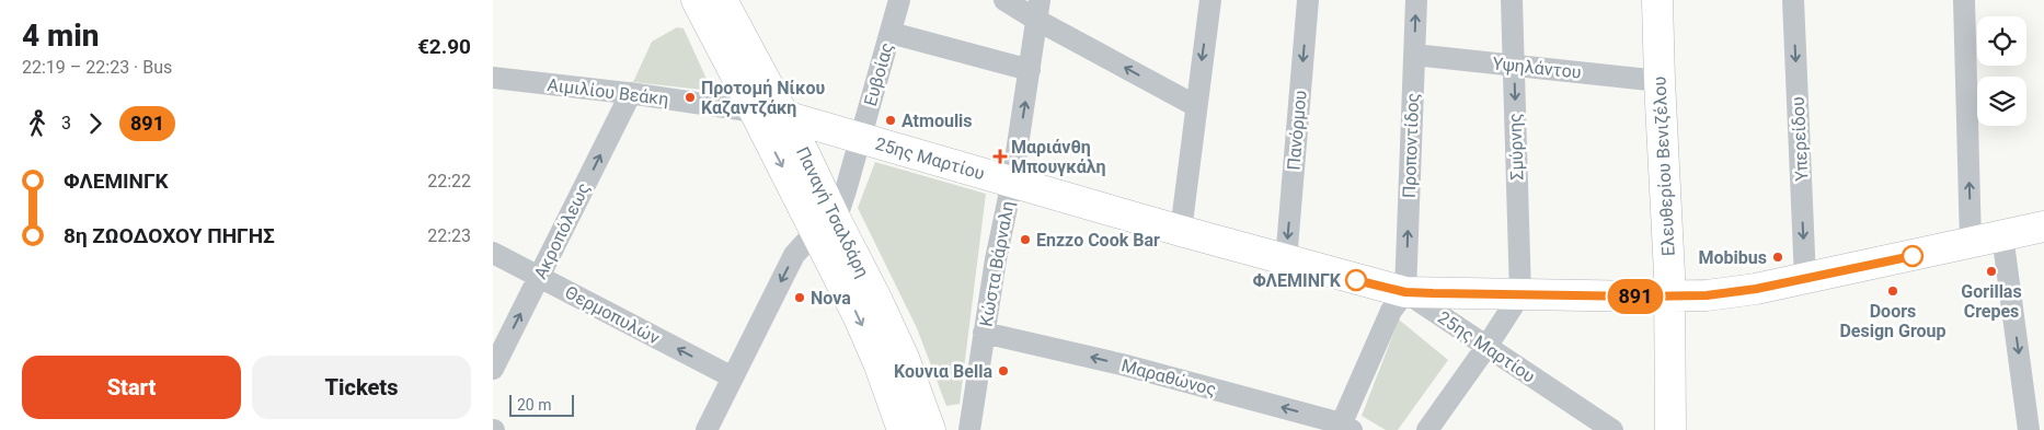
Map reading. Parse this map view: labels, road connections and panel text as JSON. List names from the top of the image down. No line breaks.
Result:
{"streets":{"street":["Υψηλάντου","Ευβοίας","Αιμιλίου Βεάκη","Πανόρμου","Υπερείδου","Προποντίδος","Σμύρνης","25ης Μαρτίου","Ελευθερίου Βενιζέλου","Παναγή Τσαλδάρη","Ακροπόλεως","Κώστα Βάρναλη","Θερμοπυλών","Μαραθώνος"]},"crossings":[["Υψηλάντου","Προποντίδος"],["Υψηλάντου","Σμύρνης"],["Υψηλάντου","Ελευθερίου Βενιζέλου"],["Ευβοίας","25ης Μαρτίου"],["Ευβοίας","Παναγή Τσαλδάρη"],["Αιμιλίου Βεάκη","25ης Μαρτίου"],["Αιμιλίου Βεάκη","Παναγή Τσαλδάρη"],["Αιμιλίου Βεάκη","Ακροπόλεως"],["Πανόρμου","25ης Μαρτίου"],["Προποντίδος","25ης Μαρτίου"],["25ης Μαρτίου","Παναγή Τσαλδάρη"],["25ης Μαρτίου","Κώστα Βάρναλη"],["Ακροπόλεως","Θερμοπυλών"],["Κώστα Βάρναλη","Μαραθώνος"]],"one_way":["Προποντίδος","Σμύρνης","Ακροπόλεως","Θερμοπυλών","Μαραθώνος"],"places":{"other":["Προτομή Νίκου Καζαντζάκη","Atmoulis","Enzzo Cook Bar","Mobibus","Gorillas Crepes","ΦΛΕΜΙΝΓΚ","Doors Design Group","Nova","Κουνια Bella"],"health":["Μαριάνθη Μπουγκάλη"]},"lines":["bus line 891"],"scale_bar":"20 m","page":{"heading":["4 min","22:19 – 22:23 · Bus","€2.90"],"on_map":"891","legs":["3","891"],"list":[{"name":"ΦΛΕΜΙΝΓΚ","value":"22:22"},{"name":"8η ΖΩΟΔΟΧΟΥ ΠΗΓΗΣ","value":"22:23"}],"buttons":["Start","Tickets"],"scale":"20 m"}}
